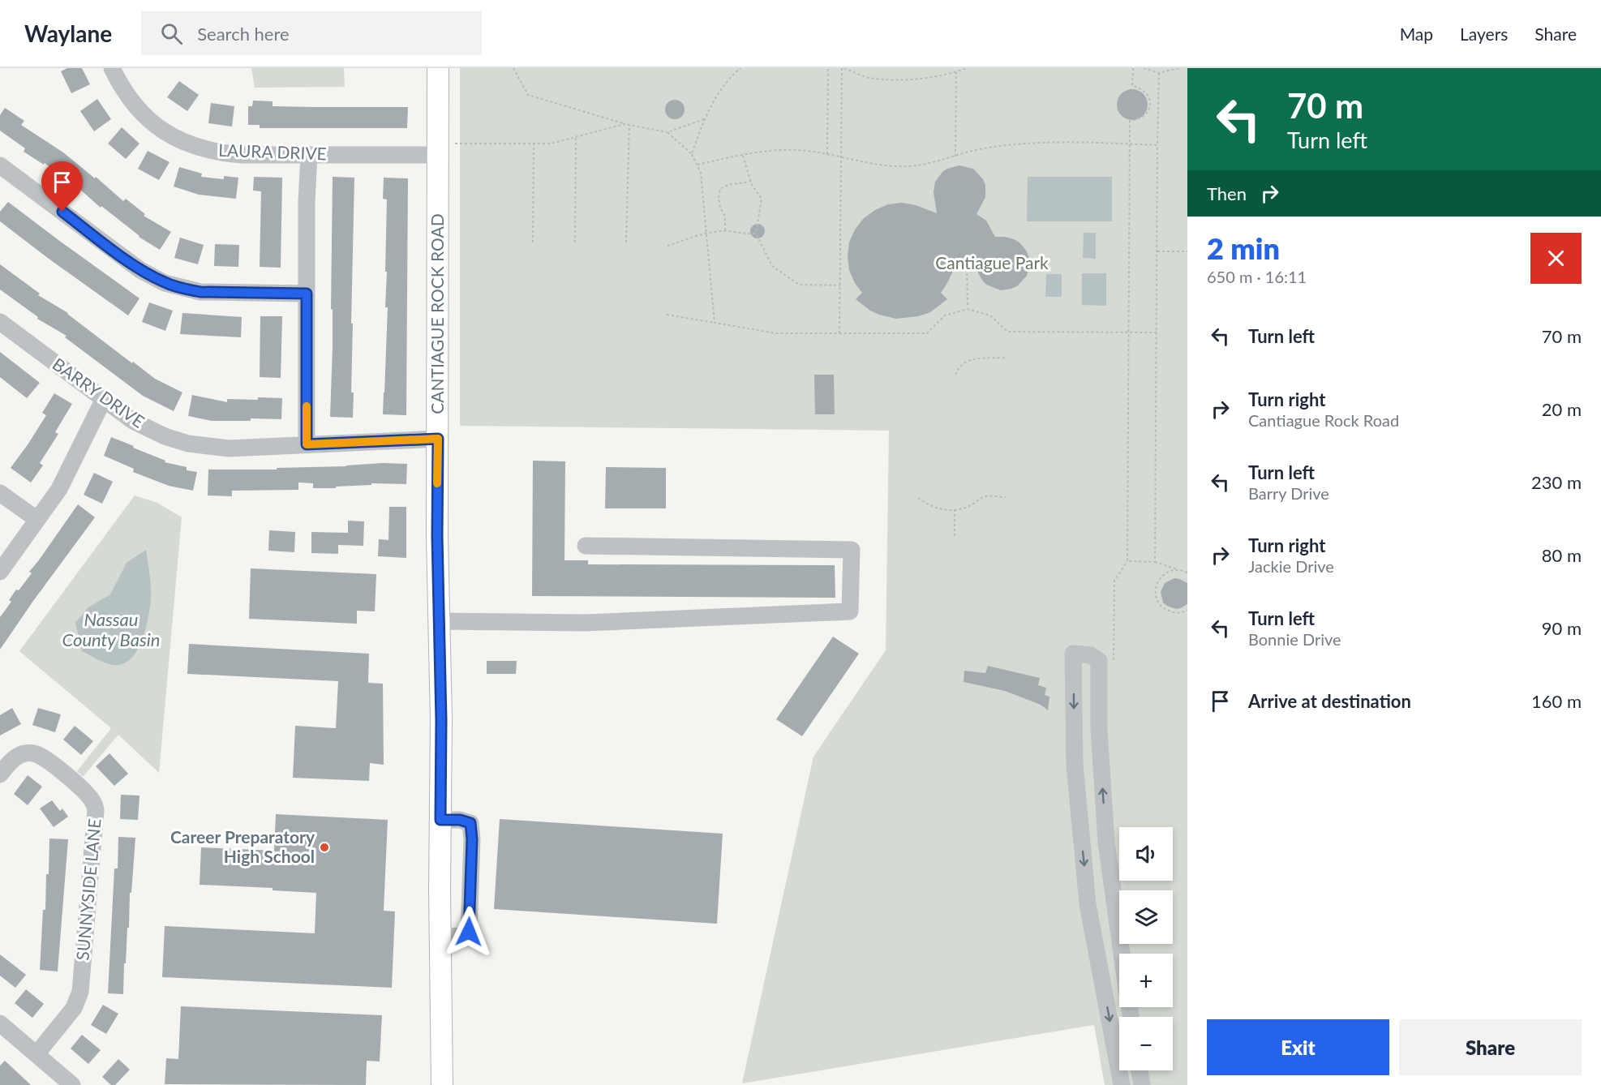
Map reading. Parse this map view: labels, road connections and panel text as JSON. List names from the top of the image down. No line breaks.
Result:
{"streets":{"main road":["CANTIAGUE ROCK ROAD"],"street":["LAURA DRIVE","BARRY DRIVE","SUNNYSIDE LANE"]},"crossings":[["LAURA DRIVE","CANTIAGUE ROCK ROAD"],["CANTIAGUE ROCK ROAD","BARRY DRIVE"]],"water":["Nassau County Basin"],"parks":["Cantiague Park"],"places":["Career Preparatory High School"],"page":{"header":"Waylane","search":"Search here","nav":["Map","Layers","Share"],"turn":["70 m","Turn left"],"then":"Then","heading":["2 min","650 m · 16:11"],"list":[{"name":"Turn left","value":"70 m"},{"name":"Turn right","note":"Cantiague Rock Road","value":"20 m"},{"name":"Turn left","note":"Barry Drive","value":"230 m"},{"name":"Turn right","note":"Jackie Drive","value":"80 m"},{"name":"Turn left","note":"Bonnie Drive","value":"90 m"},{"name":"Arrive at destination","value":"160 m"}],"map_buttons":["+","−"],"buttons":["Exit","Share"]}}
